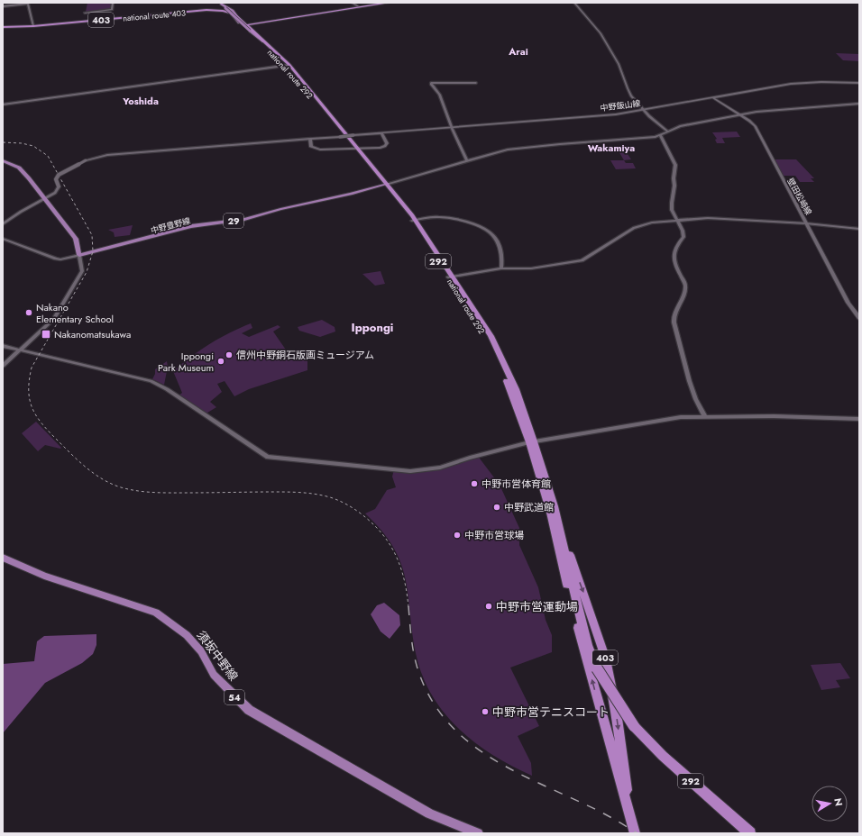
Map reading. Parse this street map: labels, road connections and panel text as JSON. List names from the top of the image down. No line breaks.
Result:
{"streets":{"highway":["national route 403","403","national route 292","292"],"main road":["中野飯山線","壁田松崎線","29","中野豊野線","須坂中野線","54"]},"crossings":[["403","national route 292"],["national route 292","中野豊野線"],["中野飯山線","壁田松崎線"]],"districts":["Arai","Yoshida","Wakamiya","Ippongi"],"places":{"other":["Nakano Elementary School","信州中野銅石版画ミュージアム","Ippongi Park Museum","中野市営体育館","中野武道館","中野市営球場","中野市営運動場","中野市営テニスコート"],"transit":["Nakanomatsukawa"]},"north":"right"}
